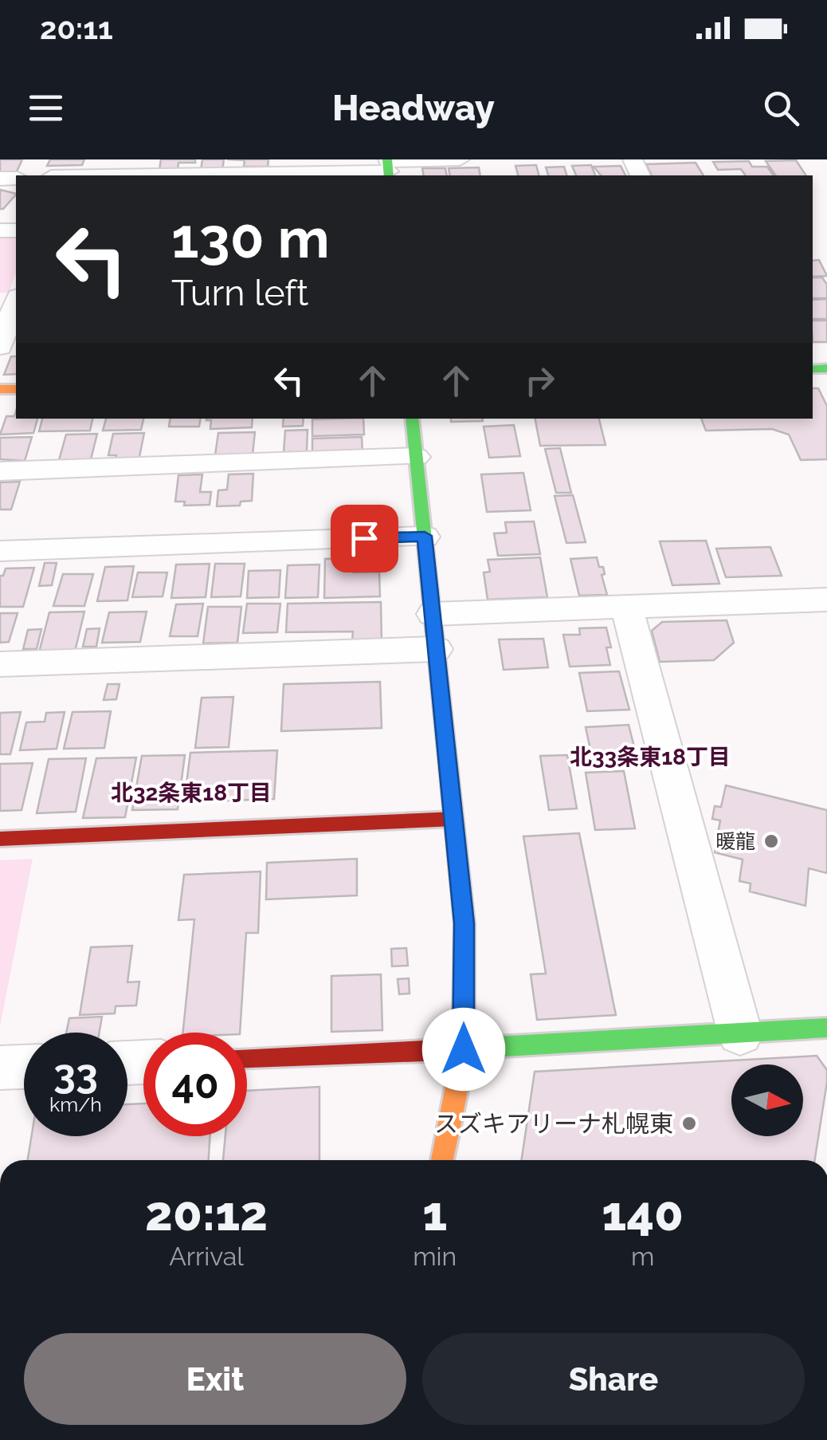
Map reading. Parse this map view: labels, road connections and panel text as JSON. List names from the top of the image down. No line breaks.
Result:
{"districts":["北33条東18丁目","北32条東18丁目"],"places":["暖龍","スズキアリーナ札幌東"],"north":"right","page":{"status":"20:11","header":"Headway","turn":["130 m","Turn left"],"speed":"33 km/h","limit":"40","eta":["20:12","Arrival","1","min","140","m"],"buttons":["Exit","Share"]}}
